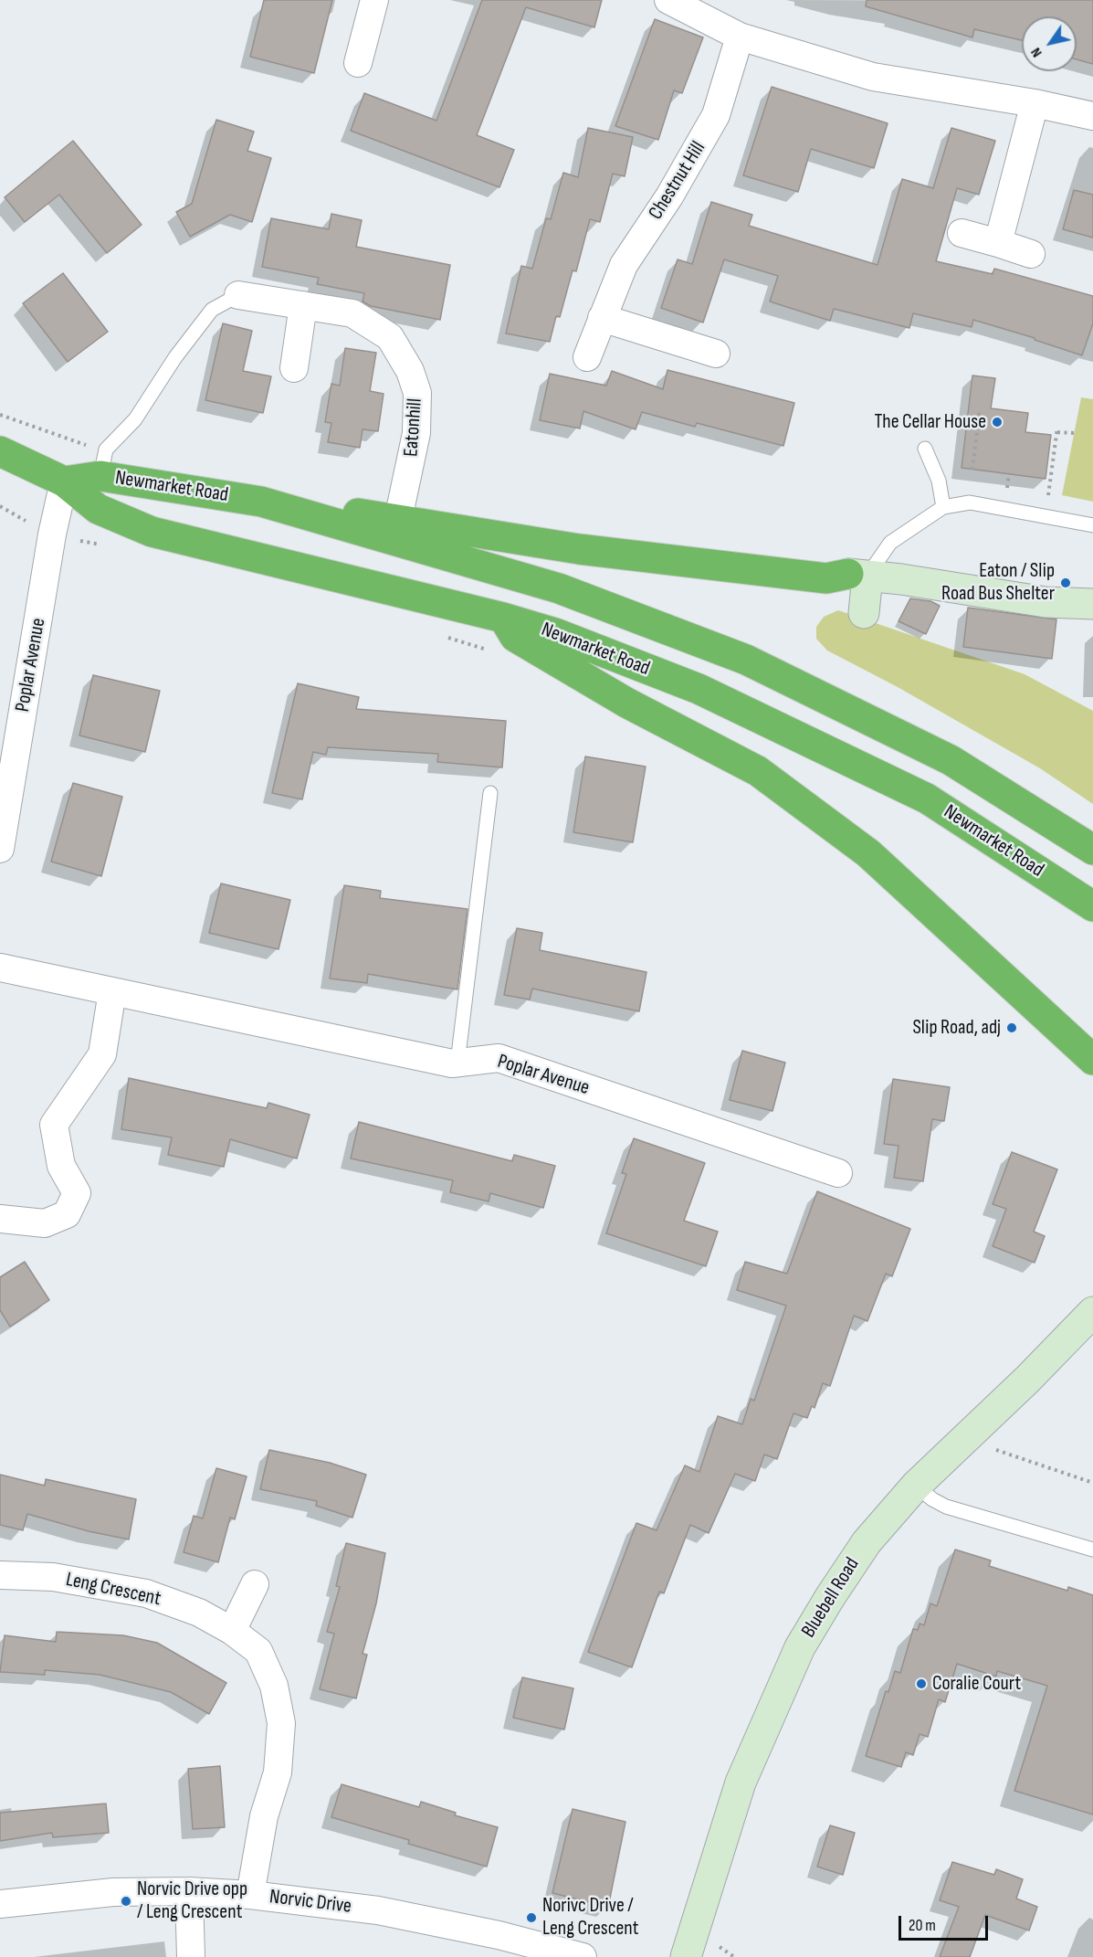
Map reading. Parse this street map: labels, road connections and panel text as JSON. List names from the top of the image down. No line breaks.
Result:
{"streets":{"highway":["Newmarket Road"],"street":["Chestnut Hill","Eatonhill","Poplar Avenue","Leng Crescent","Bluebell Road","Norvic Drive"]},"crossings":[["Newmarket Road","Poplar Avenue"],["Leng Crescent","Norvic Drive"]],"places":["The Cellar House","Eaton / Slip Road Bus Shelter","Slip Road, adj","Coralie Court","Norvic Drive opp / Leng Crescent","Norivc Drive / Leng Crescent"],"scale_bar":"20 m","north":"bottom left"}
